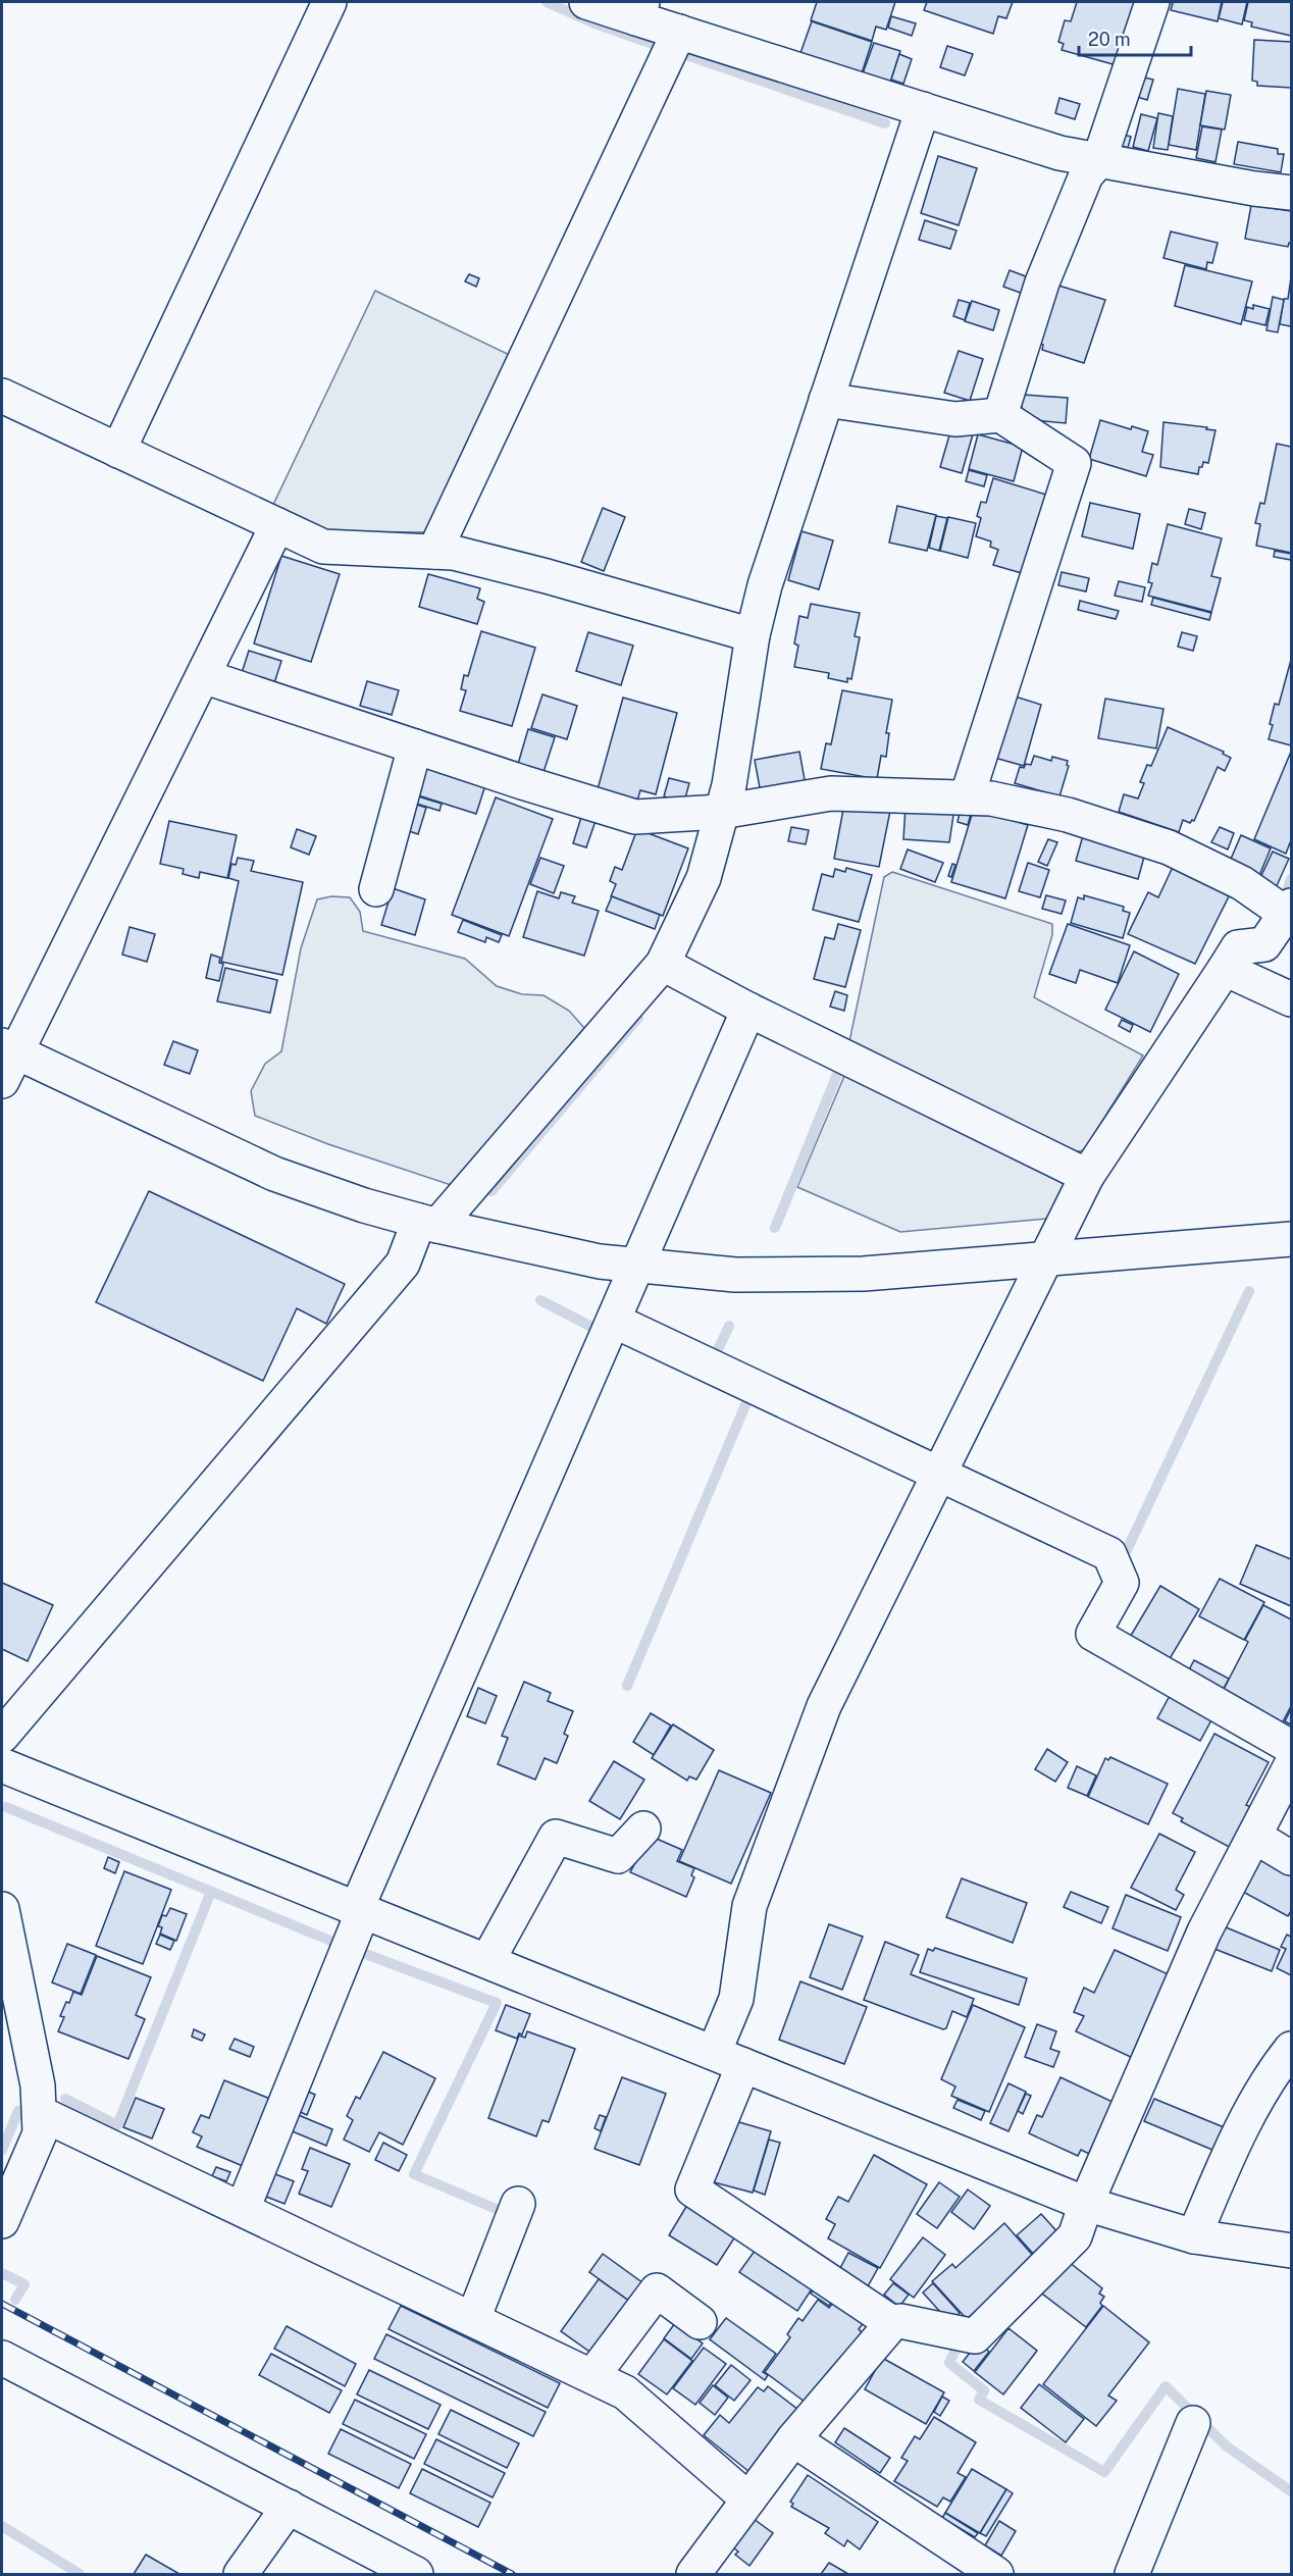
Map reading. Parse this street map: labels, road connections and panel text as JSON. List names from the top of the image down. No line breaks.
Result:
{"scale_bar":"20 m"}
